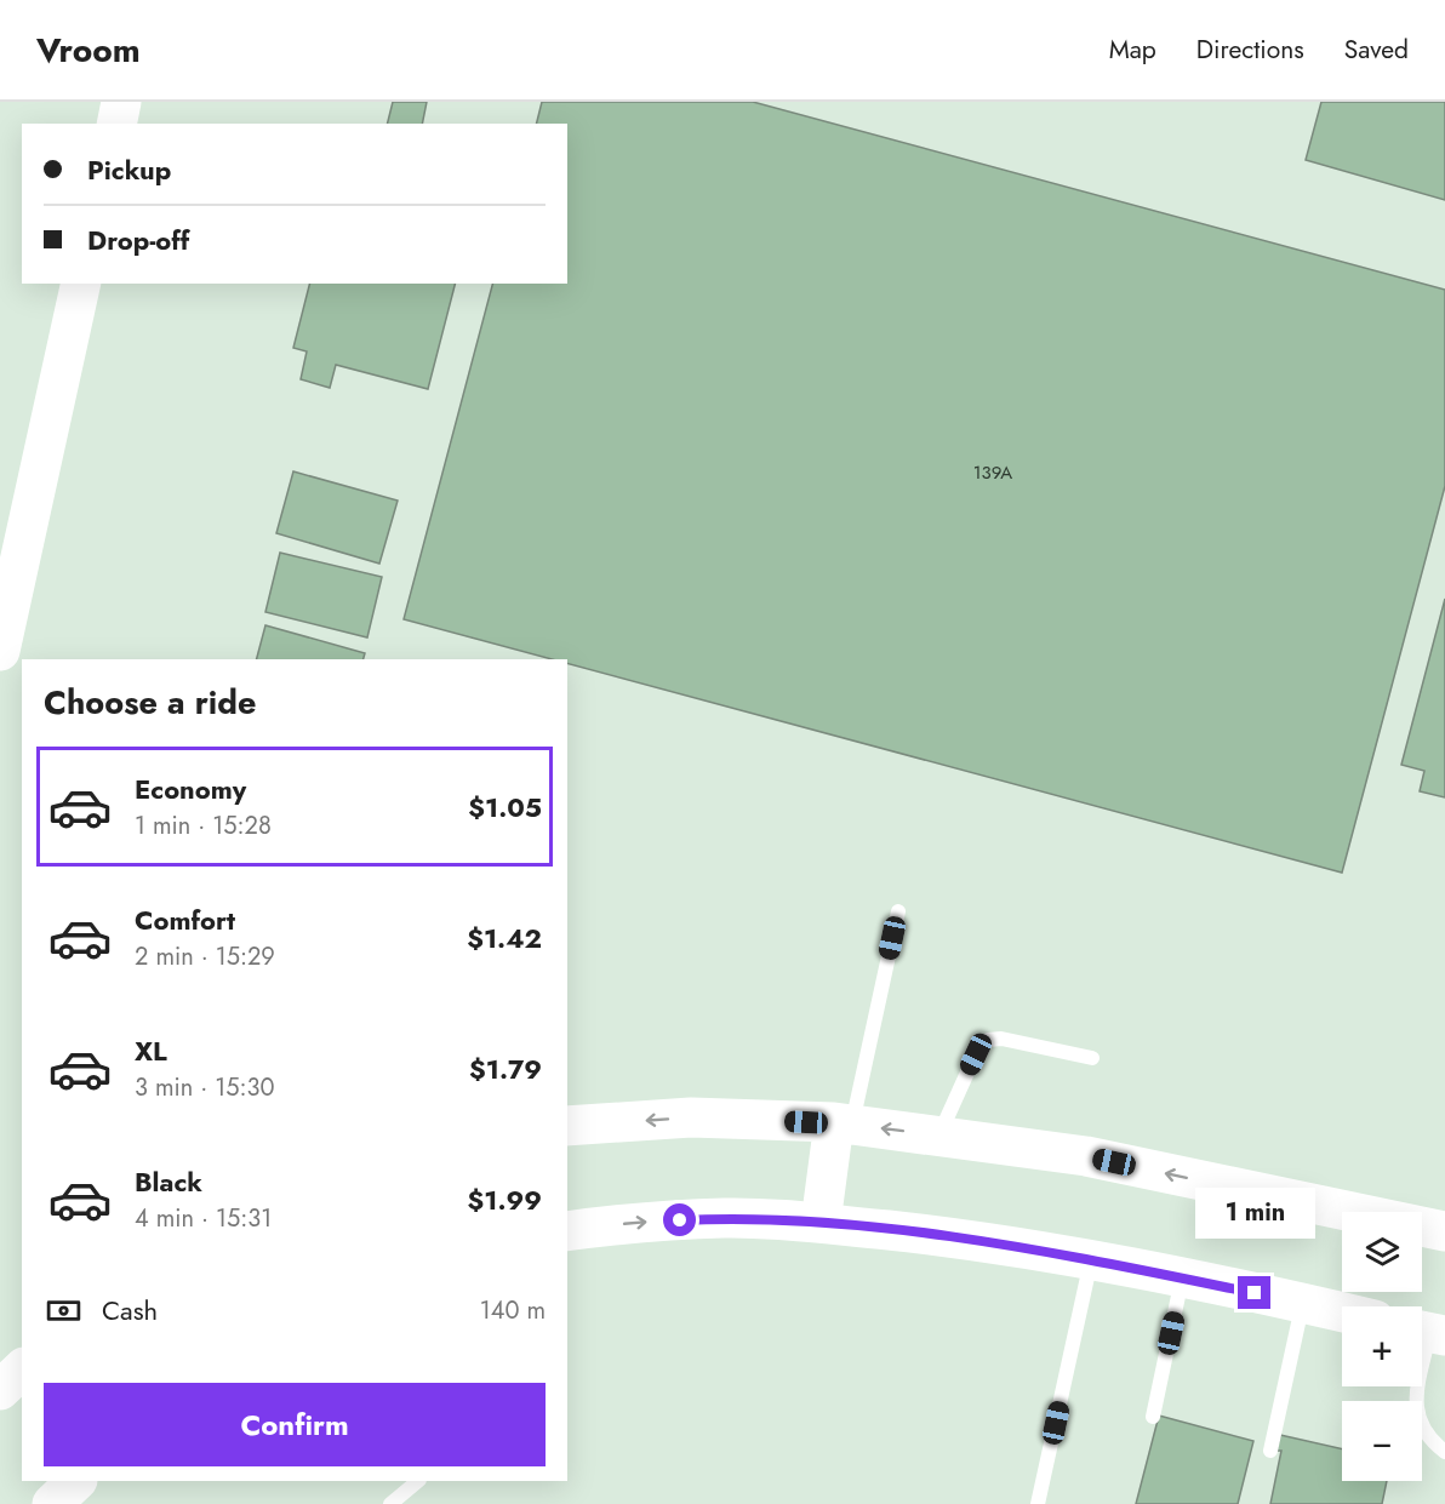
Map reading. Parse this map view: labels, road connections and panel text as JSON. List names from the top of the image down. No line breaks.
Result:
{"house_numbers":["139A"],"page":{"header":"Vroom","nav":["Map","Directions","Saved"],"banner":["Pickup","Drop-off"],"heading":"Choose a ride","list":[{"name":"Economy","note":"1 min · 15:28","value":"$1.05"},{"name":"Comfort","note":"2 min · 15:29","value":"$1.42"},{"name":"XL","note":"3 min · 15:30","value":"$1.79"},{"name":"Black","note":"4 min · 15:31","value":"$1.99"}],"bubble":"1 min","map_buttons":["+","−"],"pay":["Cash","140 m"],"buttons":"Confirm"}}
